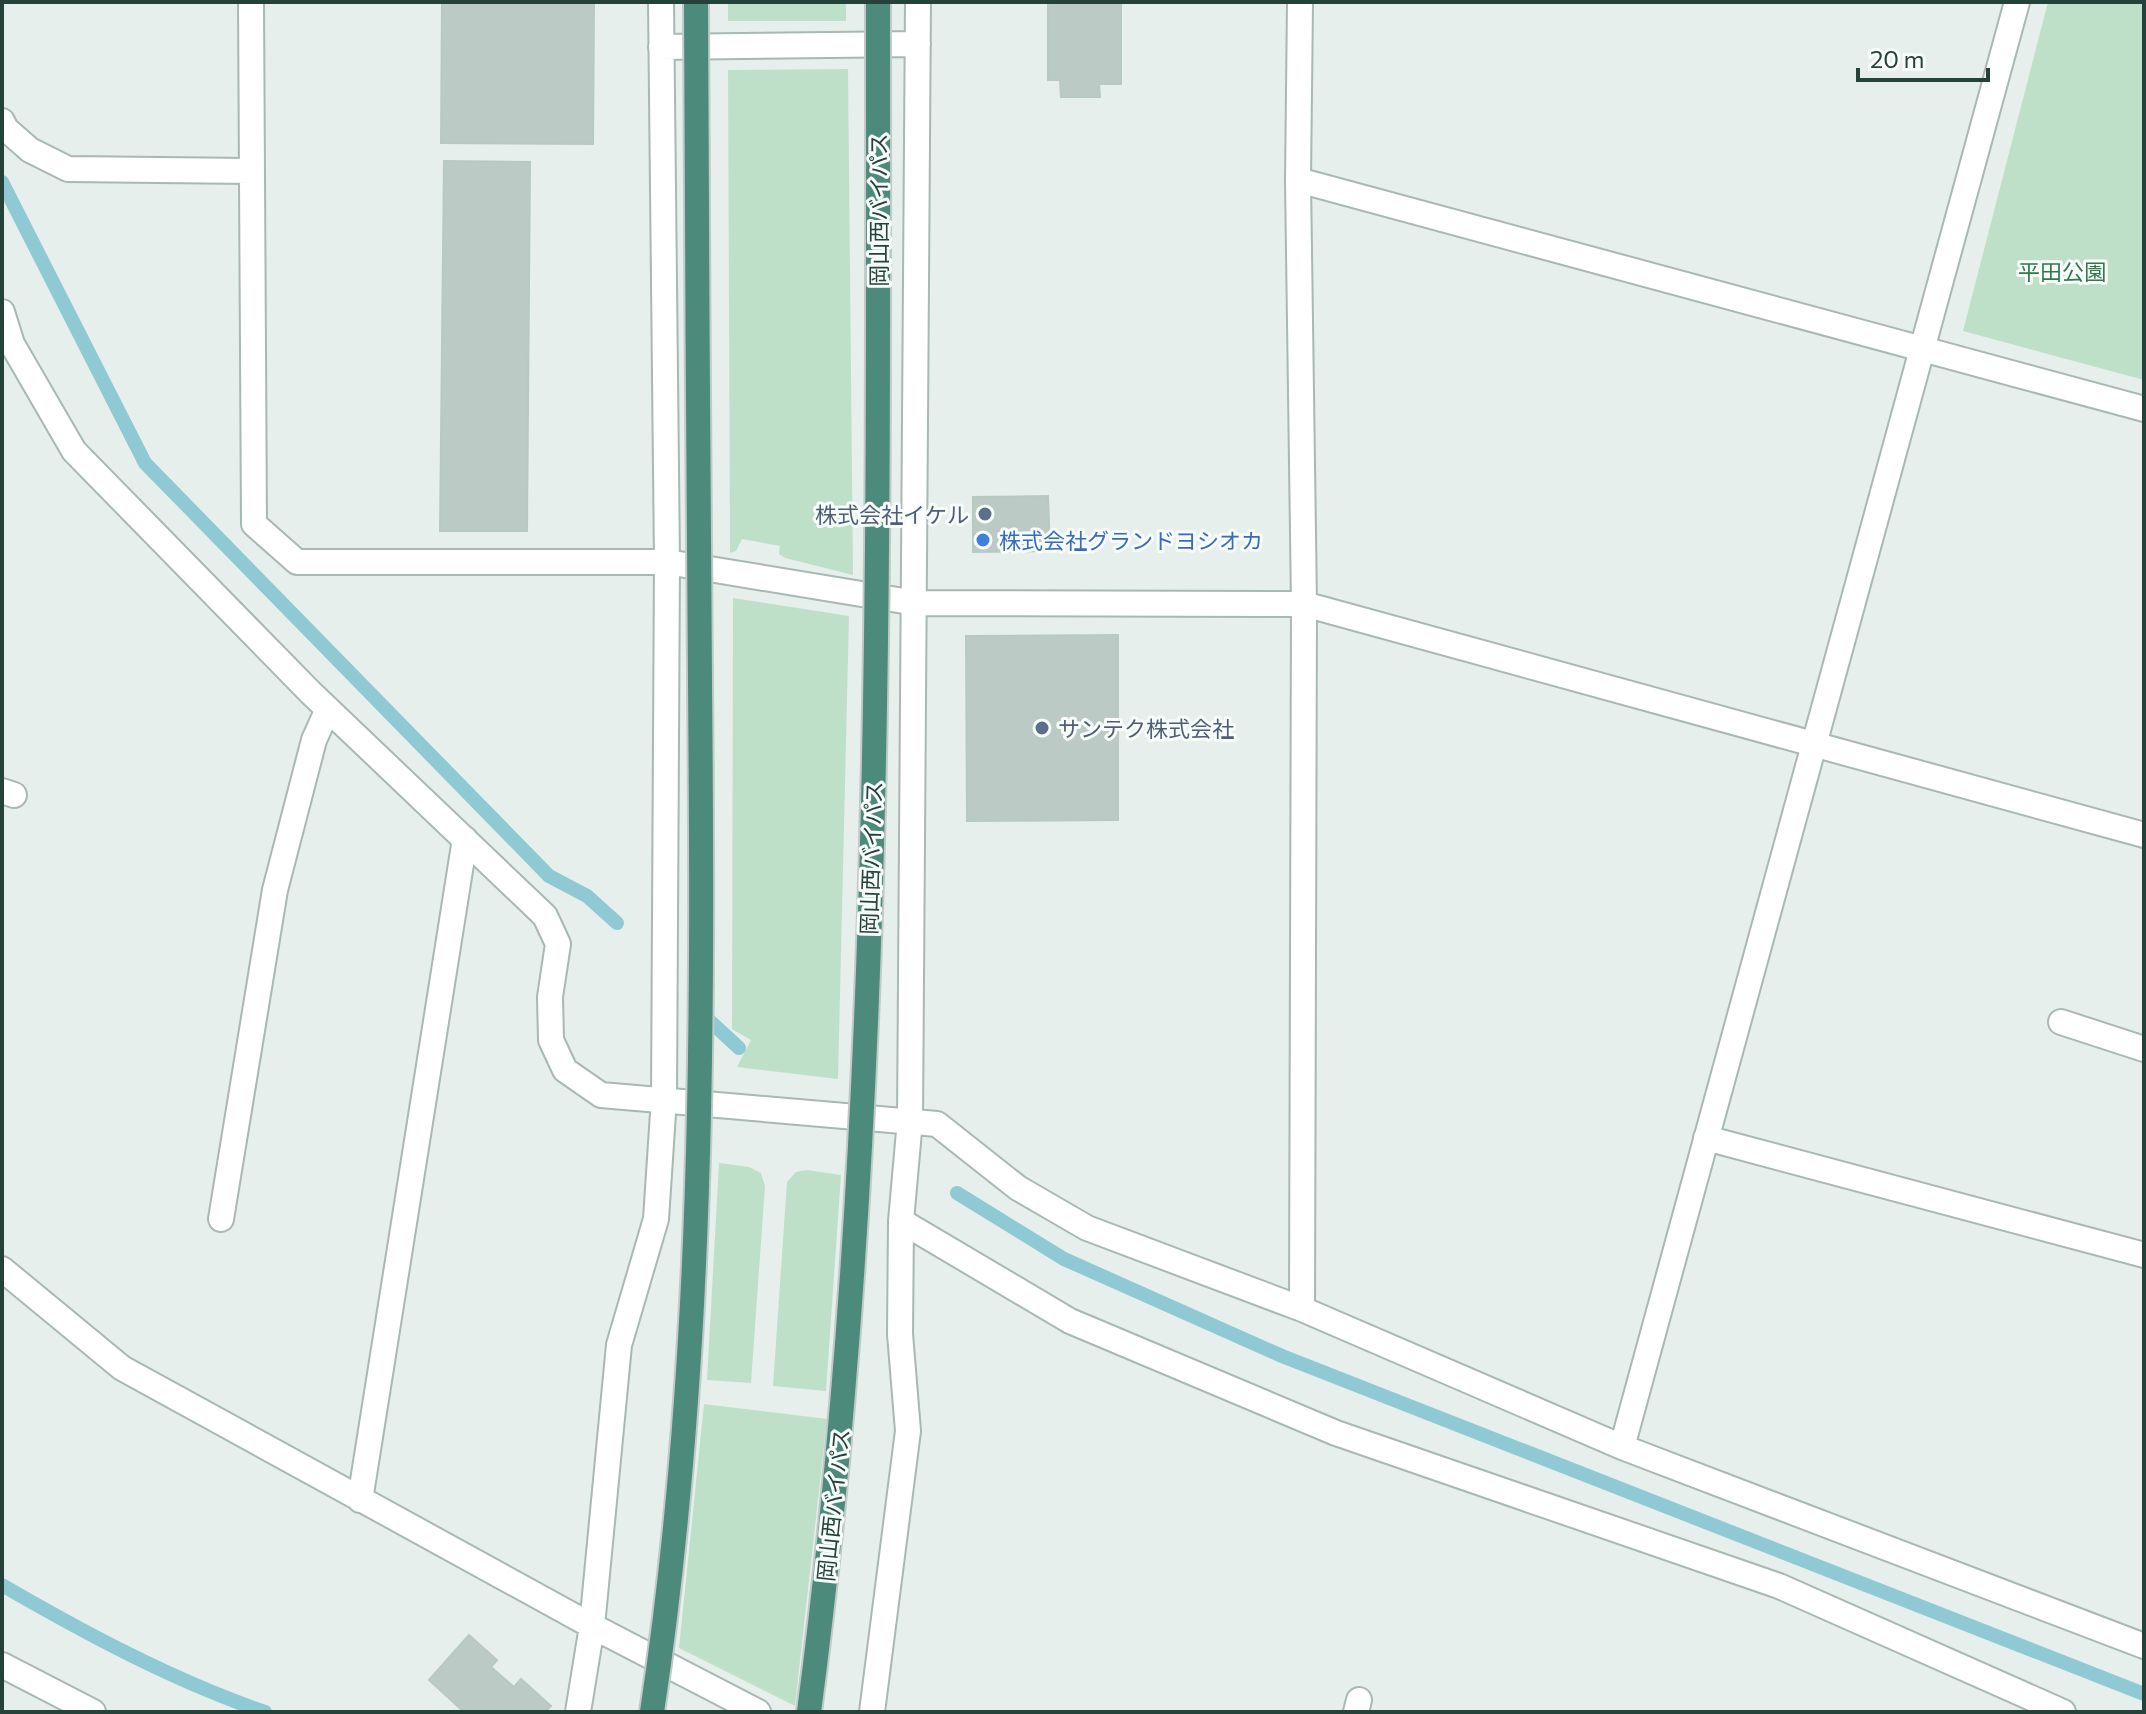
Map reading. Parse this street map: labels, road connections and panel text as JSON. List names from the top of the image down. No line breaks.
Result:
{"streets":{"highway":["岡山西バイパス"]},"parks":["平田公園"],"places":["株式会社イケル","株式会社グランドヨシオカ","サンテク株式会社"],"scale_bar":"20 m"}
